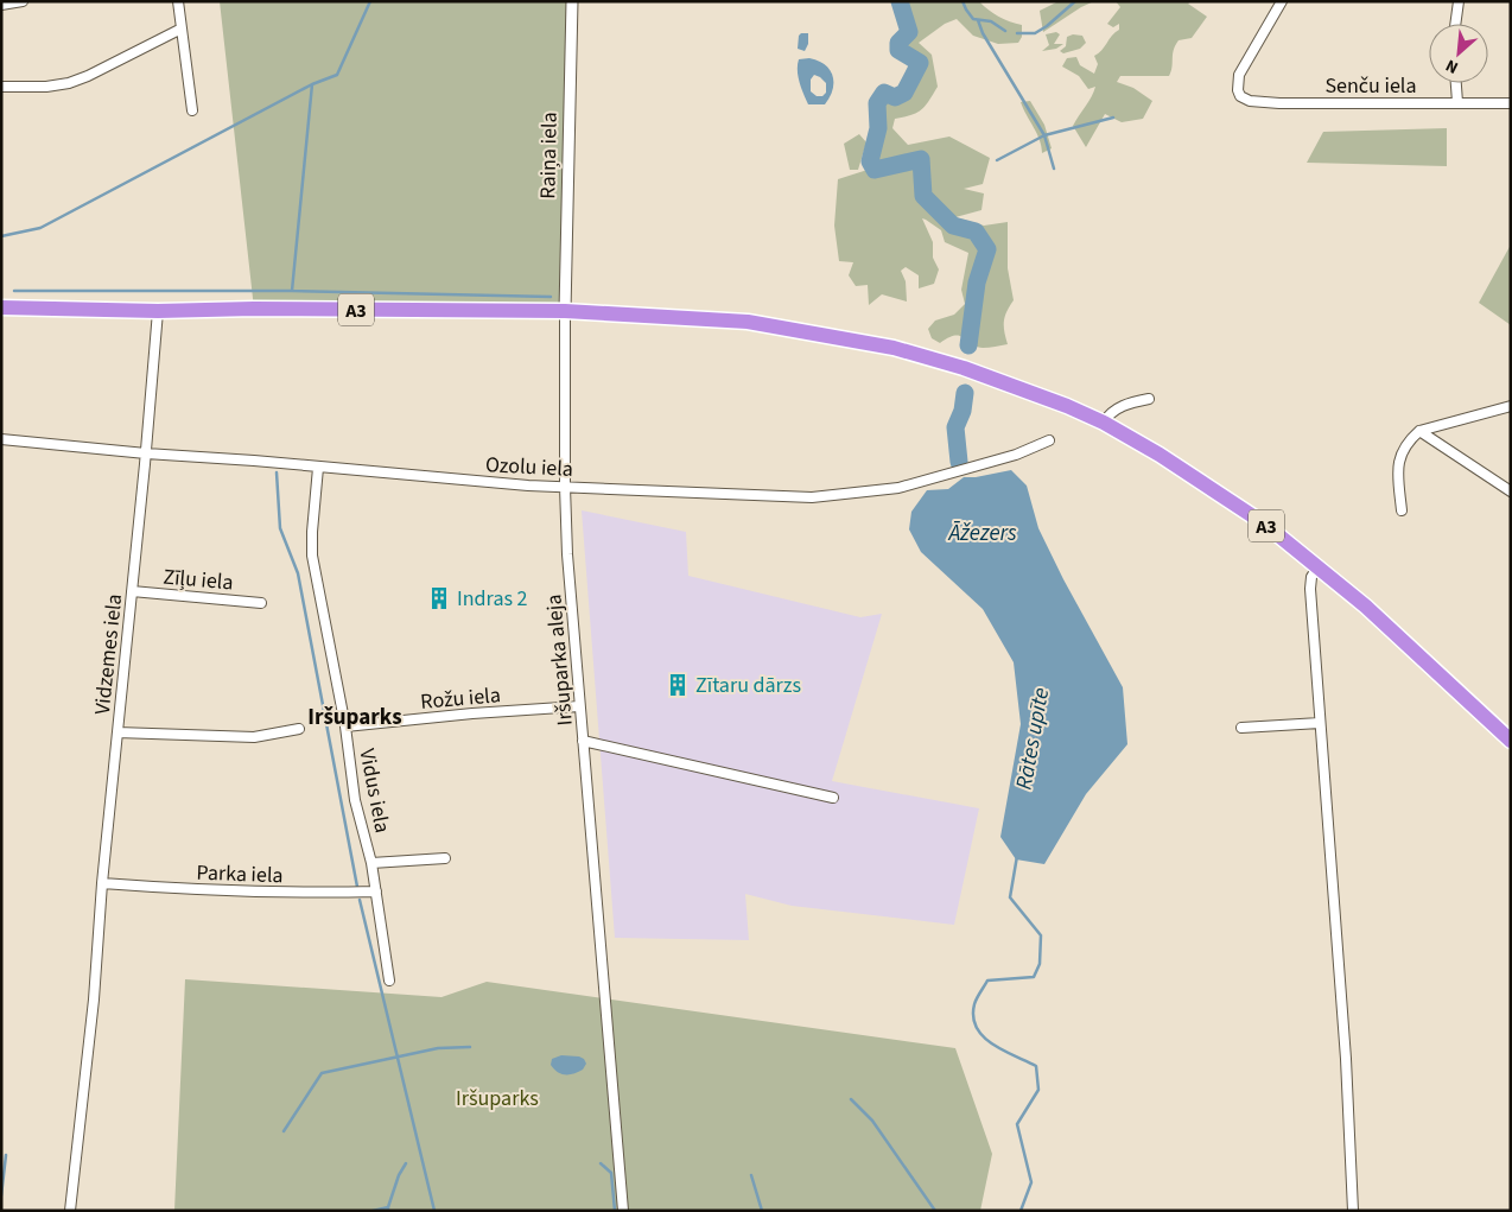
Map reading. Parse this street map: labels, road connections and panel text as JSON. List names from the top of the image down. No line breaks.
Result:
{"streets":{"highway":["A3"],"street":["Senču iela","Raiņa iela","Ozolu iela","Zīļu iela","Vidzemes iela","Iršuparka aleja","Rožu iela","Vidus iela","Parka iela"]},"crossings":[["Raiņa iela","A3"],["Raiņa iela","Iršuparka aleja"],["A3","Vidzemes iela"],["A3","Iršuparka aleja"],["Ozolu iela","Vidzemes iela"],["Ozolu iela","Iršuparka aleja"],["Ozolu iela","Vidus iela"],["Zīļu iela","Vidzemes iela"],["Vidzemes iela","Parka iela"],["Iršuparka aleja","Rožu iela"],["Rožu iela","Vidus iela"],["Vidus iela","Parka iela"]],"districts":["Iršuparks"],"water":["Āžezers","Rātes upīte"],"parks":["Iršuparks"],"places":{"building":["Indras 2","Zītaru dārzs"]},"north":"bottom left"}
